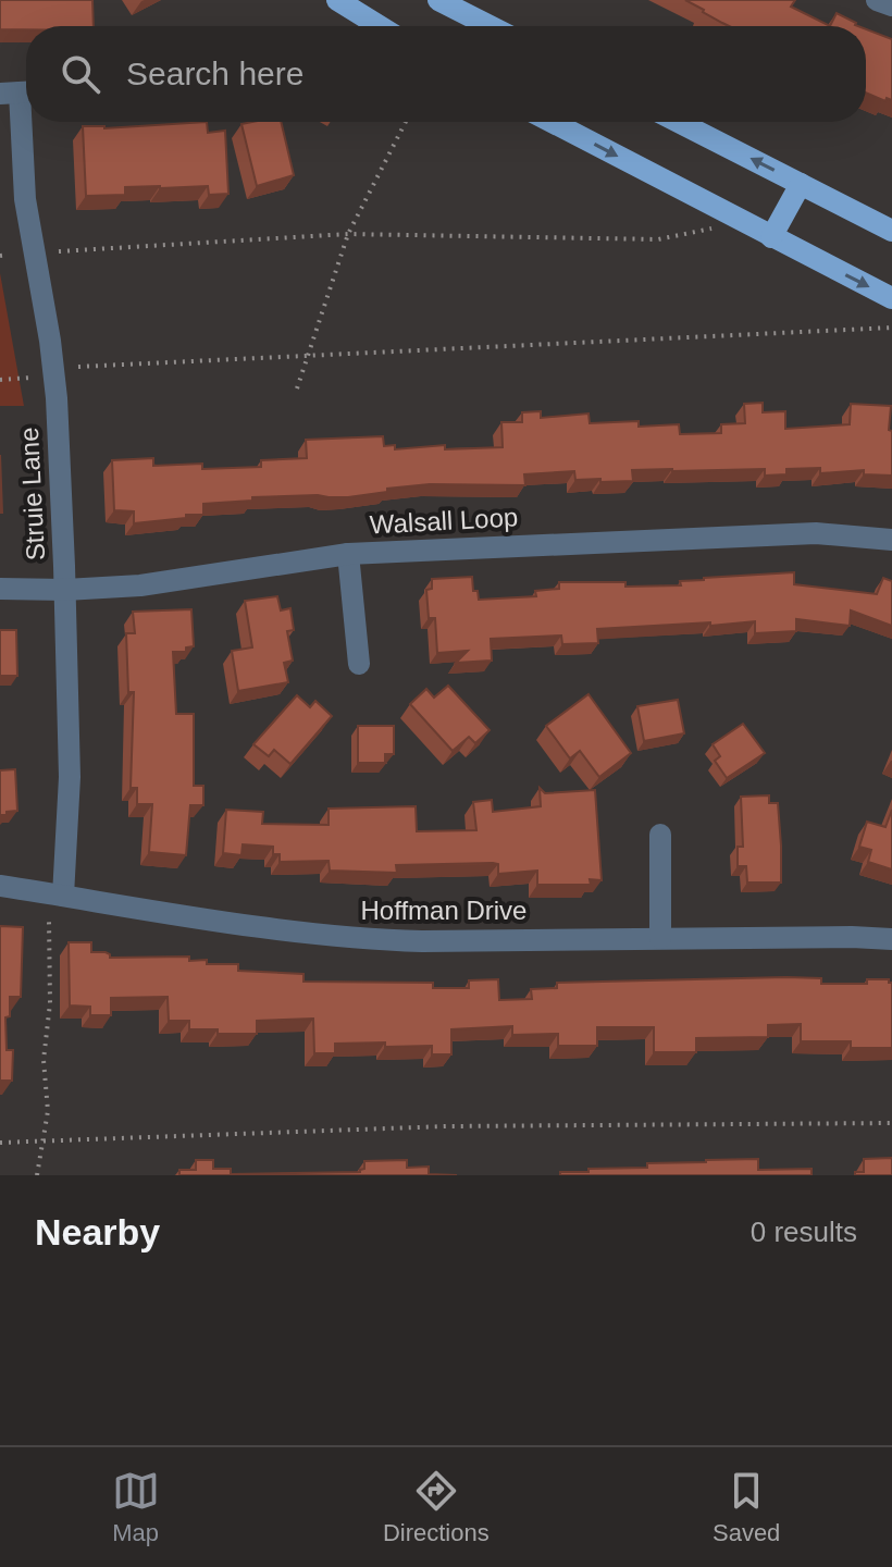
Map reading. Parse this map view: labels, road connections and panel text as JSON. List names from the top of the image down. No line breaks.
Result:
{"streets":{"street":["Struie Lane","Walsall Loop","Hoffman Drive"]},"crossings":[["Struie Lane","Walsall Loop"],["Struie Lane","Hoffman Drive"]],"page":{"search":"Search here","heading":["Nearby","0 results"],"nav":["Map","Directions","Saved"]}}
